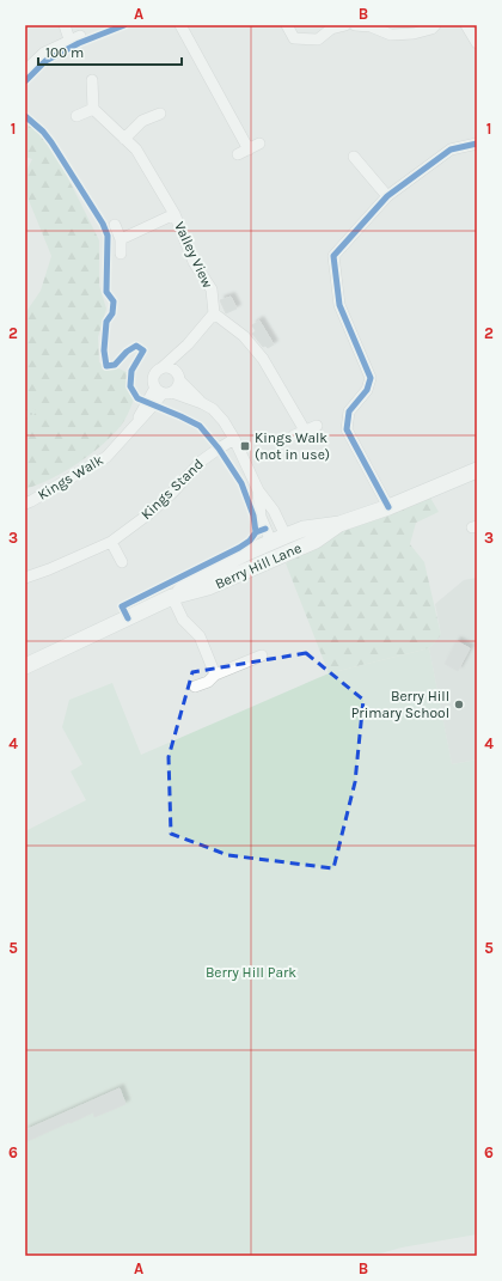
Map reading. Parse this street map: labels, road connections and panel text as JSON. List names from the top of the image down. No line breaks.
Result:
{"streets":{"street":["Valley View","Kings Walk","Kings Stand","Berry Hill Lane"]},"parks":["Berry Hill Park"],"places":{"transit":["Kings Walk (not in use)"],"other":["Berry Hill Primary School"]},"scale_bar":"100 m","grid":{"columns":["A","B"],"rows":["1","2","3","4","5","6"]}}
